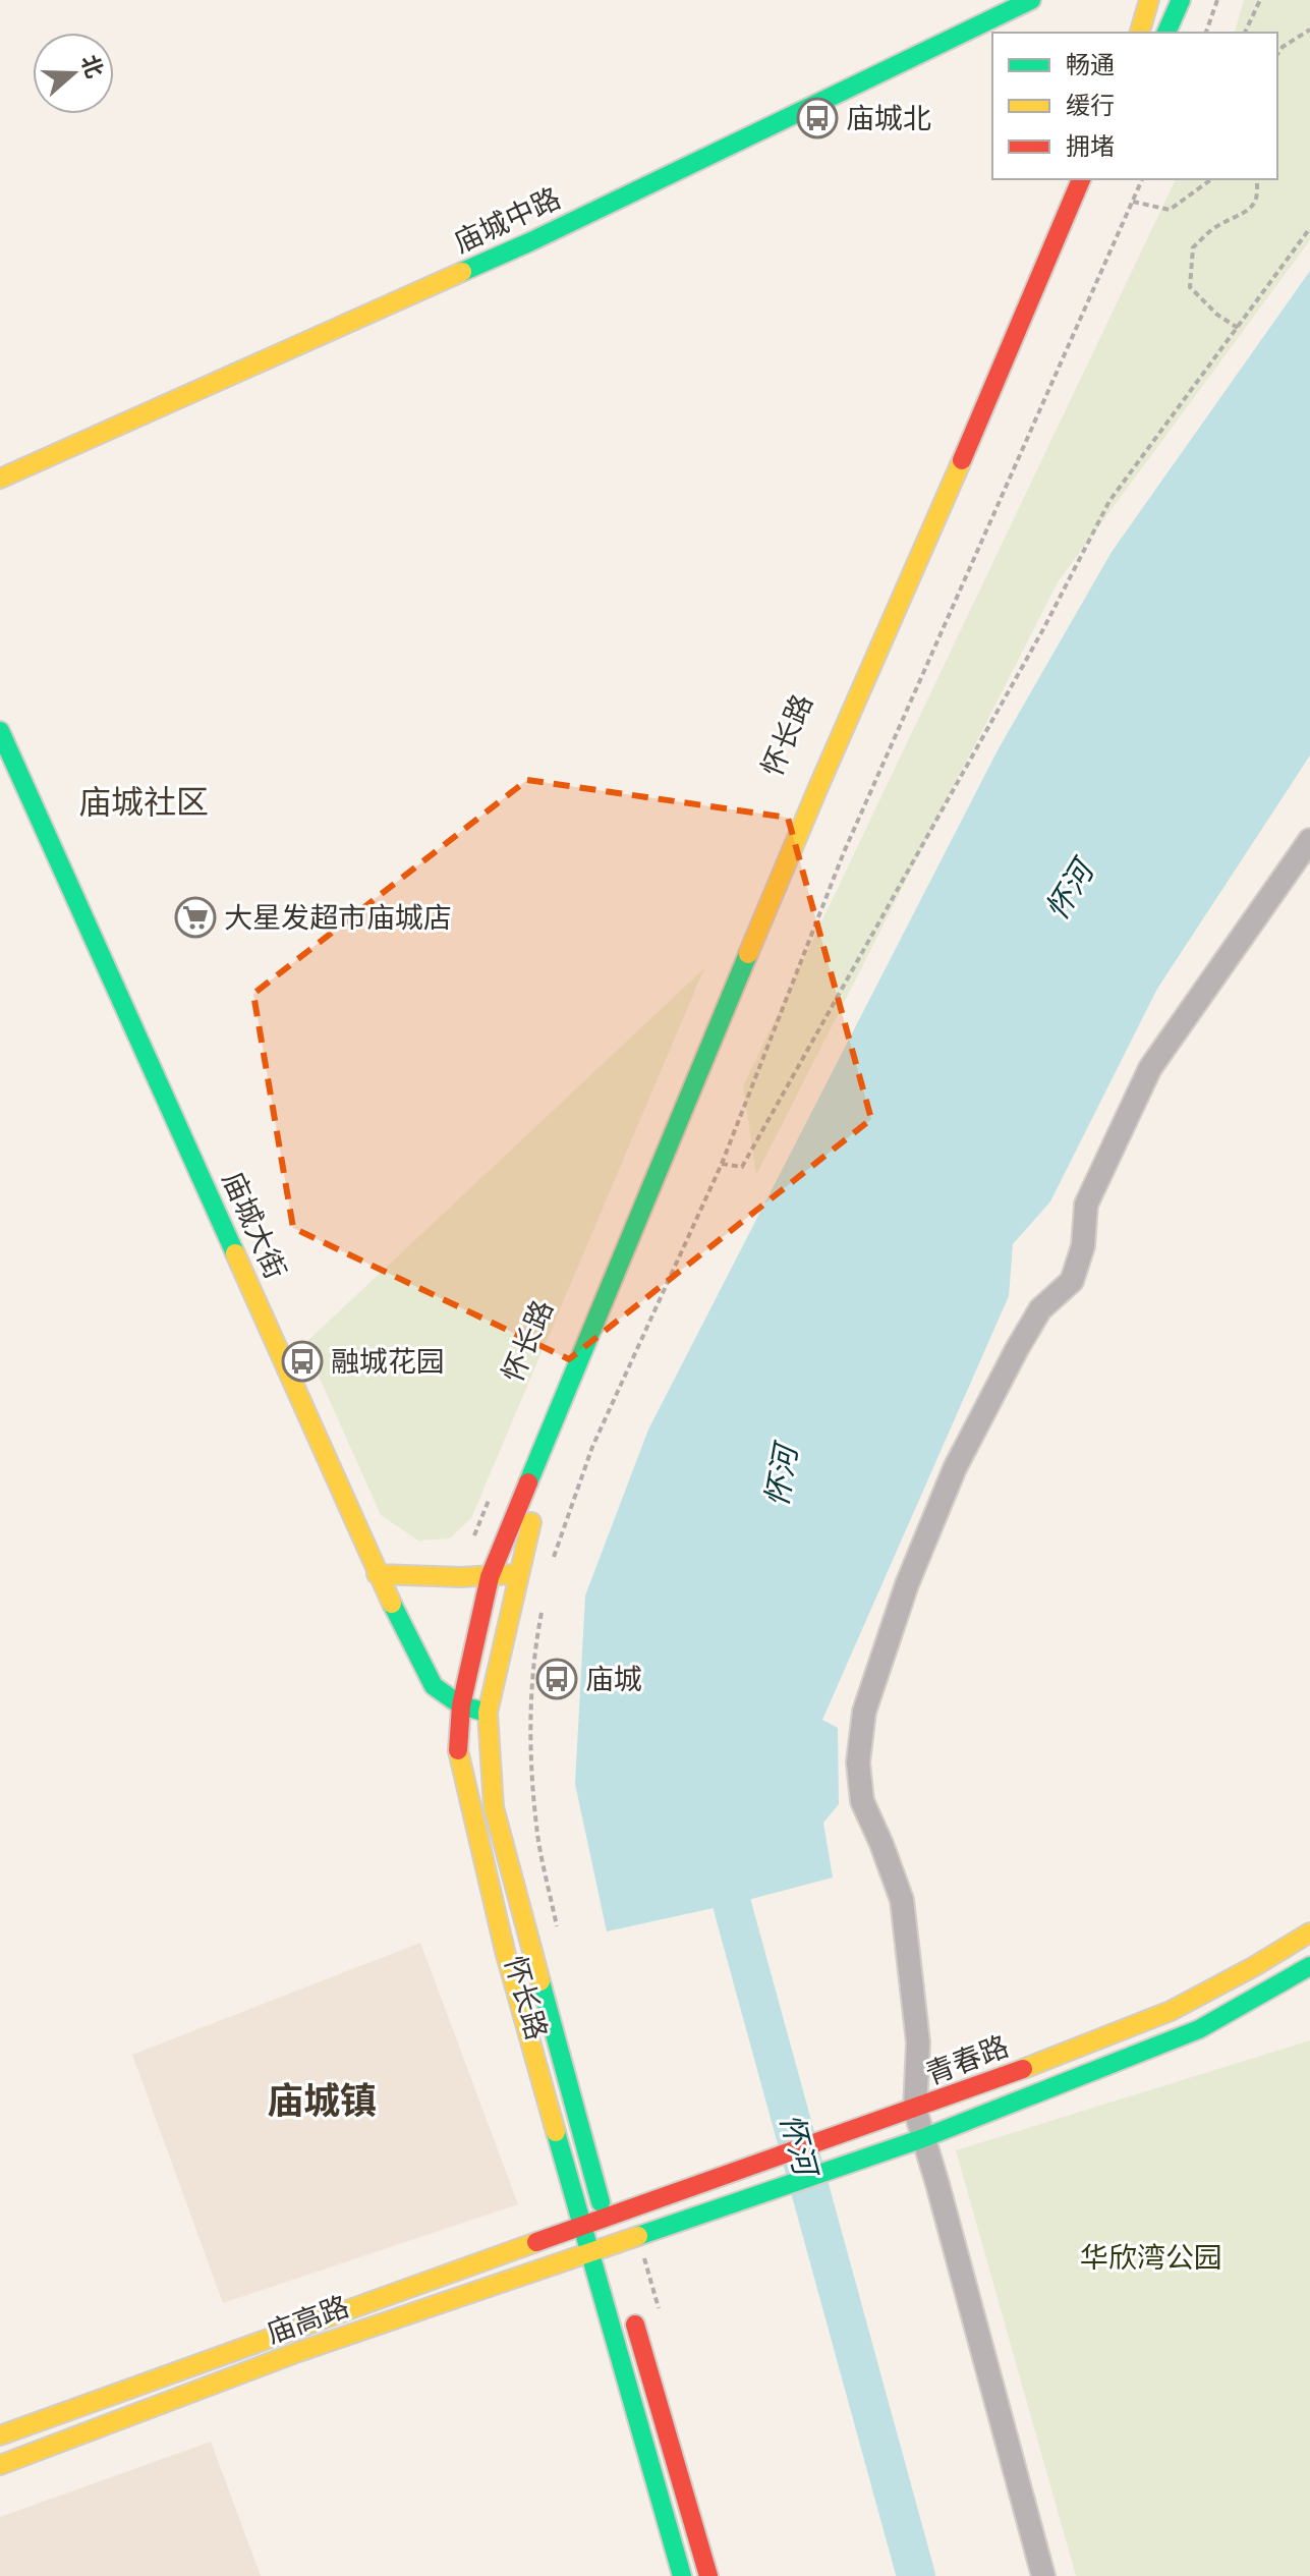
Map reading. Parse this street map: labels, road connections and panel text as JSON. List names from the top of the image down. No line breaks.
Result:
{"streets":{"main road":["庙城中路","怀长路","庙城大街","青春路","庙高路"]},"crossings":[["怀长路","庙城大街"],["怀长路","庙高路"],["青春路","庙高路"]],"districts":["庙城社区","庙城镇"],"water":["怀河"],"parks":["华欣湾公园"],"places":{"bus stop":["庙城北","融城花园","庙城"],"supermarket":["大星发超市庙城店"]},"legend":["畅通","缓行","拥堵"],"north":"right"}
